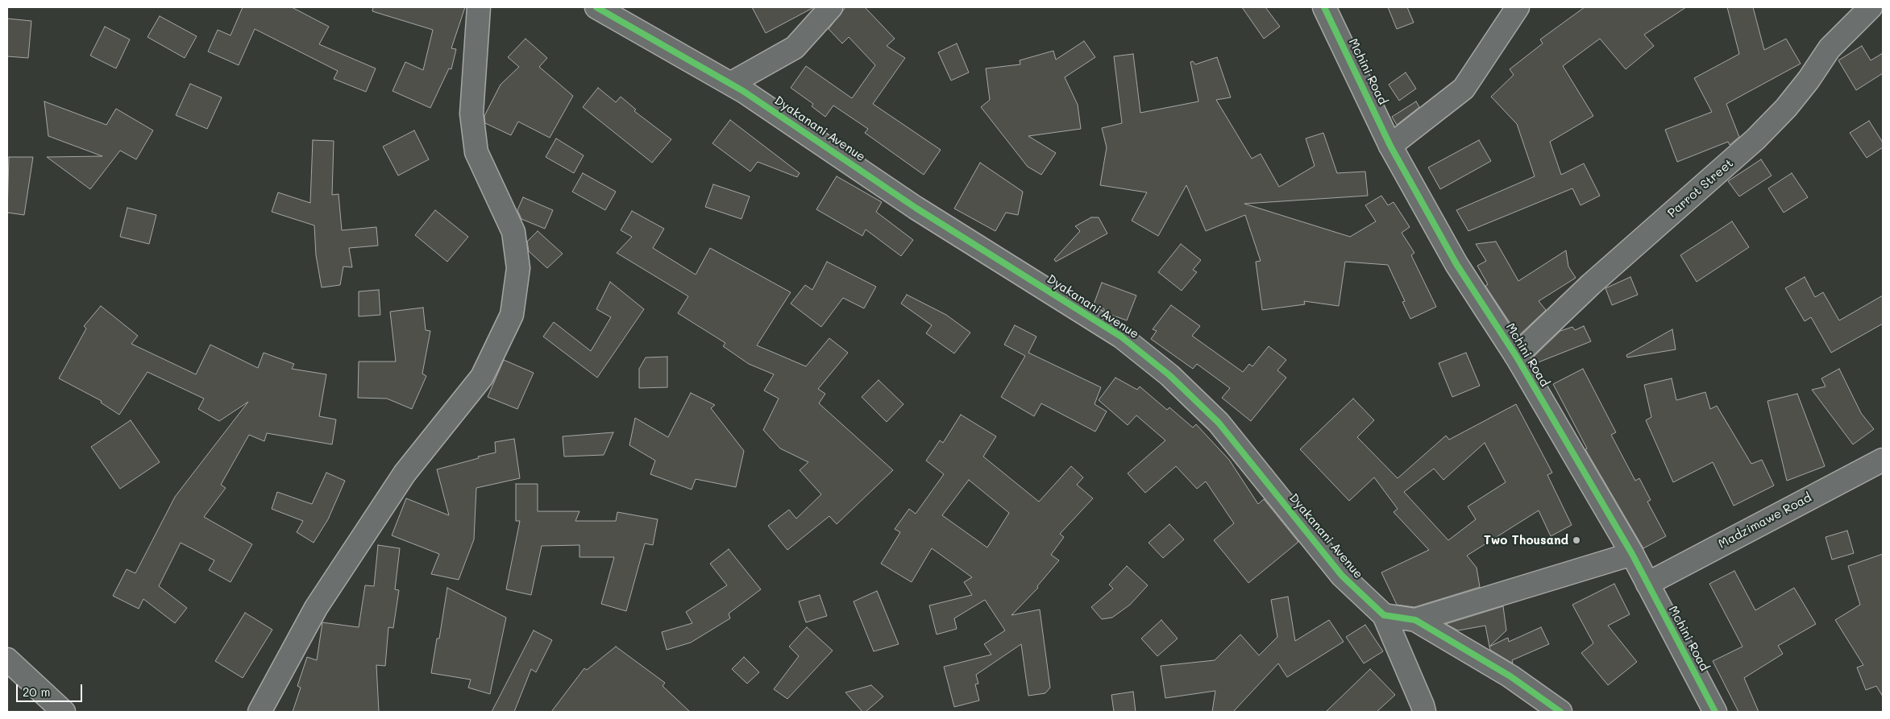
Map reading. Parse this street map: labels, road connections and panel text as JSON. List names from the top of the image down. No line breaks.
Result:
{"streets":{"main road":["Mchini Road","Dyakanani Avenue","Parrot Street","Madzimawe Road"]},"crossings":[["Mchini Road","Parrot Street"],["Mchini Road","Madzimawe Road"]],"places":["Two Thousand"],"scale_bar":"20 m"}
